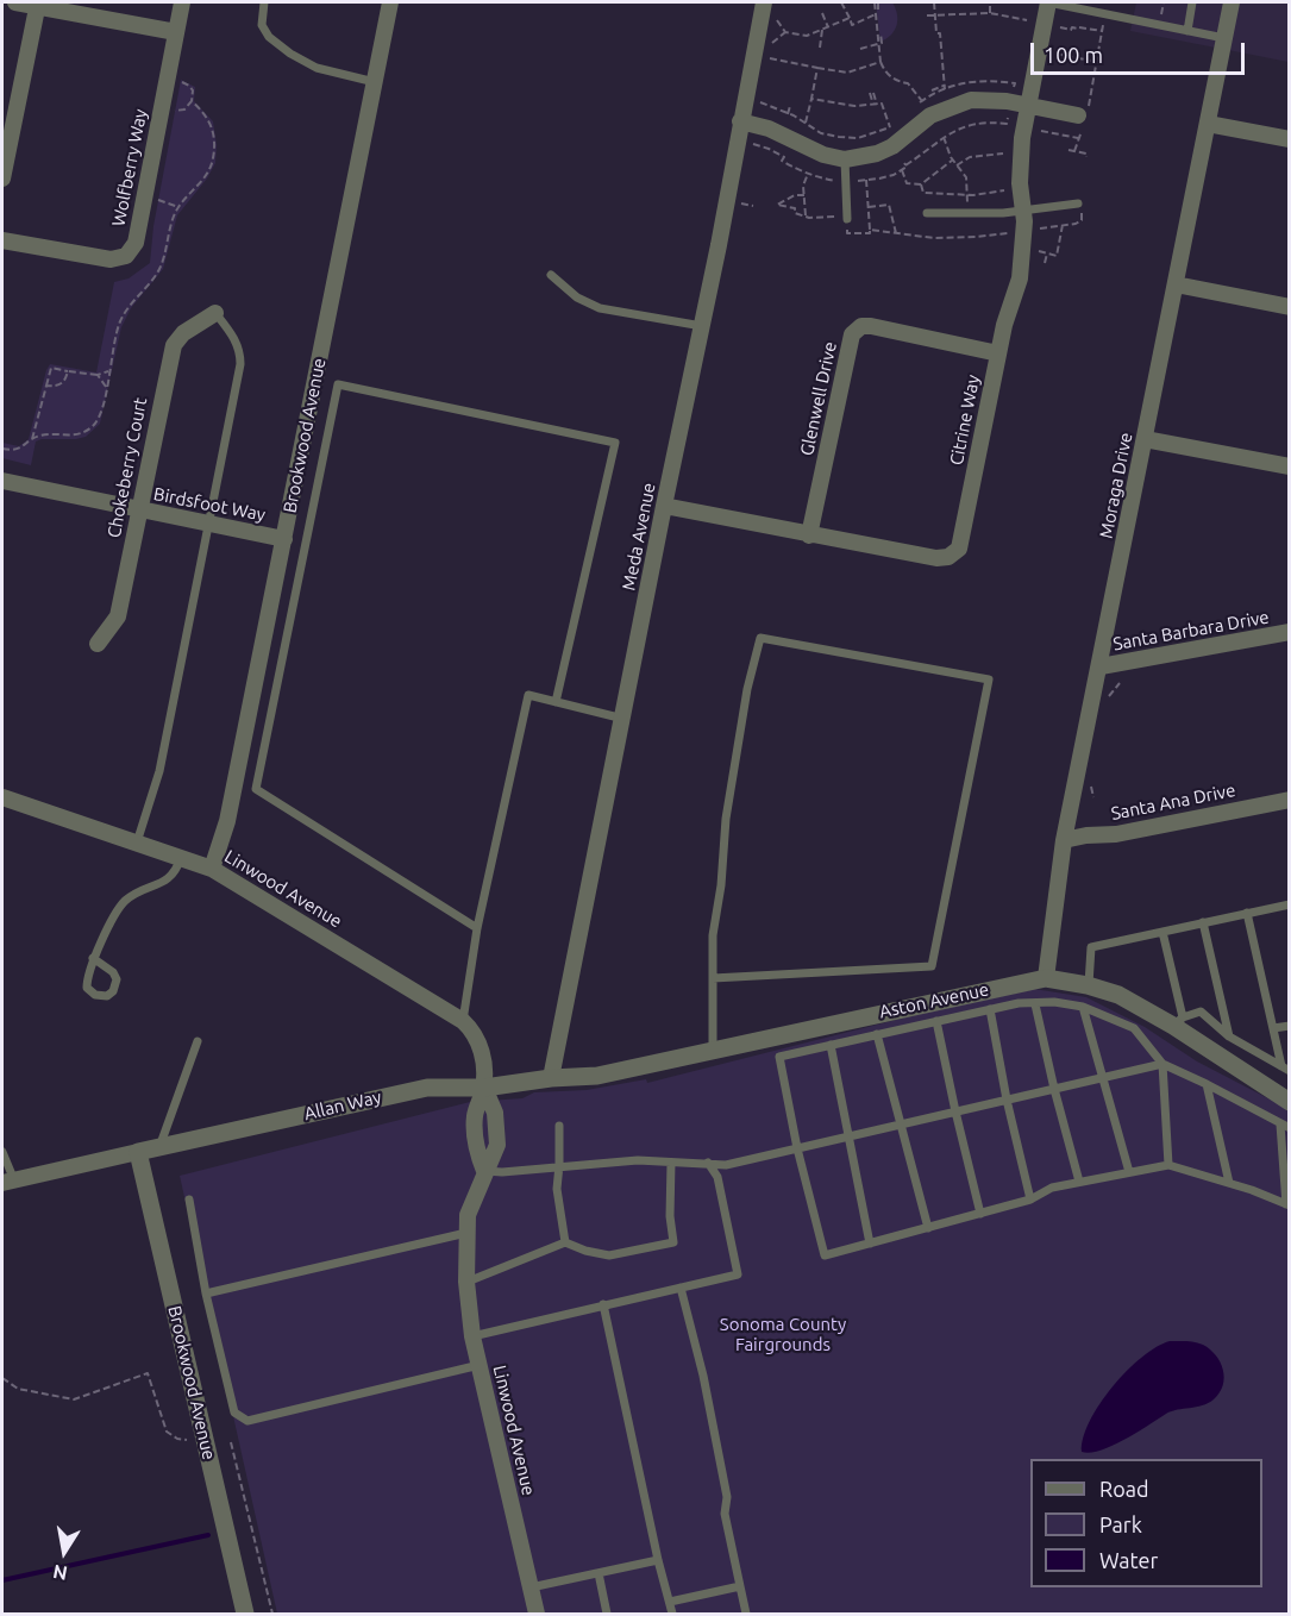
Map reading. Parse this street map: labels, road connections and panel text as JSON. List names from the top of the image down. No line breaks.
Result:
{"streets":{"street":["Wolfberry Way","Glenwell Drive","Citrine Way","Brookwood Avenue","Chokeberry Court","Moraga Drive","Birdsfoot Way","Meda Avenue","Santa Barbara Drive","Santa Ana Drive","Linwood Avenue","Aston Avenue","Allan Way"]},"crossings":[["Glenwell Drive","Citrine Way"],["Citrine Way","Meda Avenue"],["Brookwood Avenue","Birdsfoot Way"],["Brookwood Avenue","Linwood Avenue"],["Brookwood Avenue","Allan Way"],["Chokeberry Court","Birdsfoot Way"],["Moraga Drive","Santa Barbara Drive"],["Moraga Drive","Santa Ana Drive"],["Moraga Drive","Aston Avenue"],["Meda Avenue","Aston Avenue"],["Meda Avenue","Allan Way"],["Linwood Avenue","Allan Way"],["Aston Avenue","Allan Way"]],"parks":["Sonoma County Fairgrounds"],"legend":["Road","Park","Water"],"scale_bar":"100 m","north":"bottom"}
